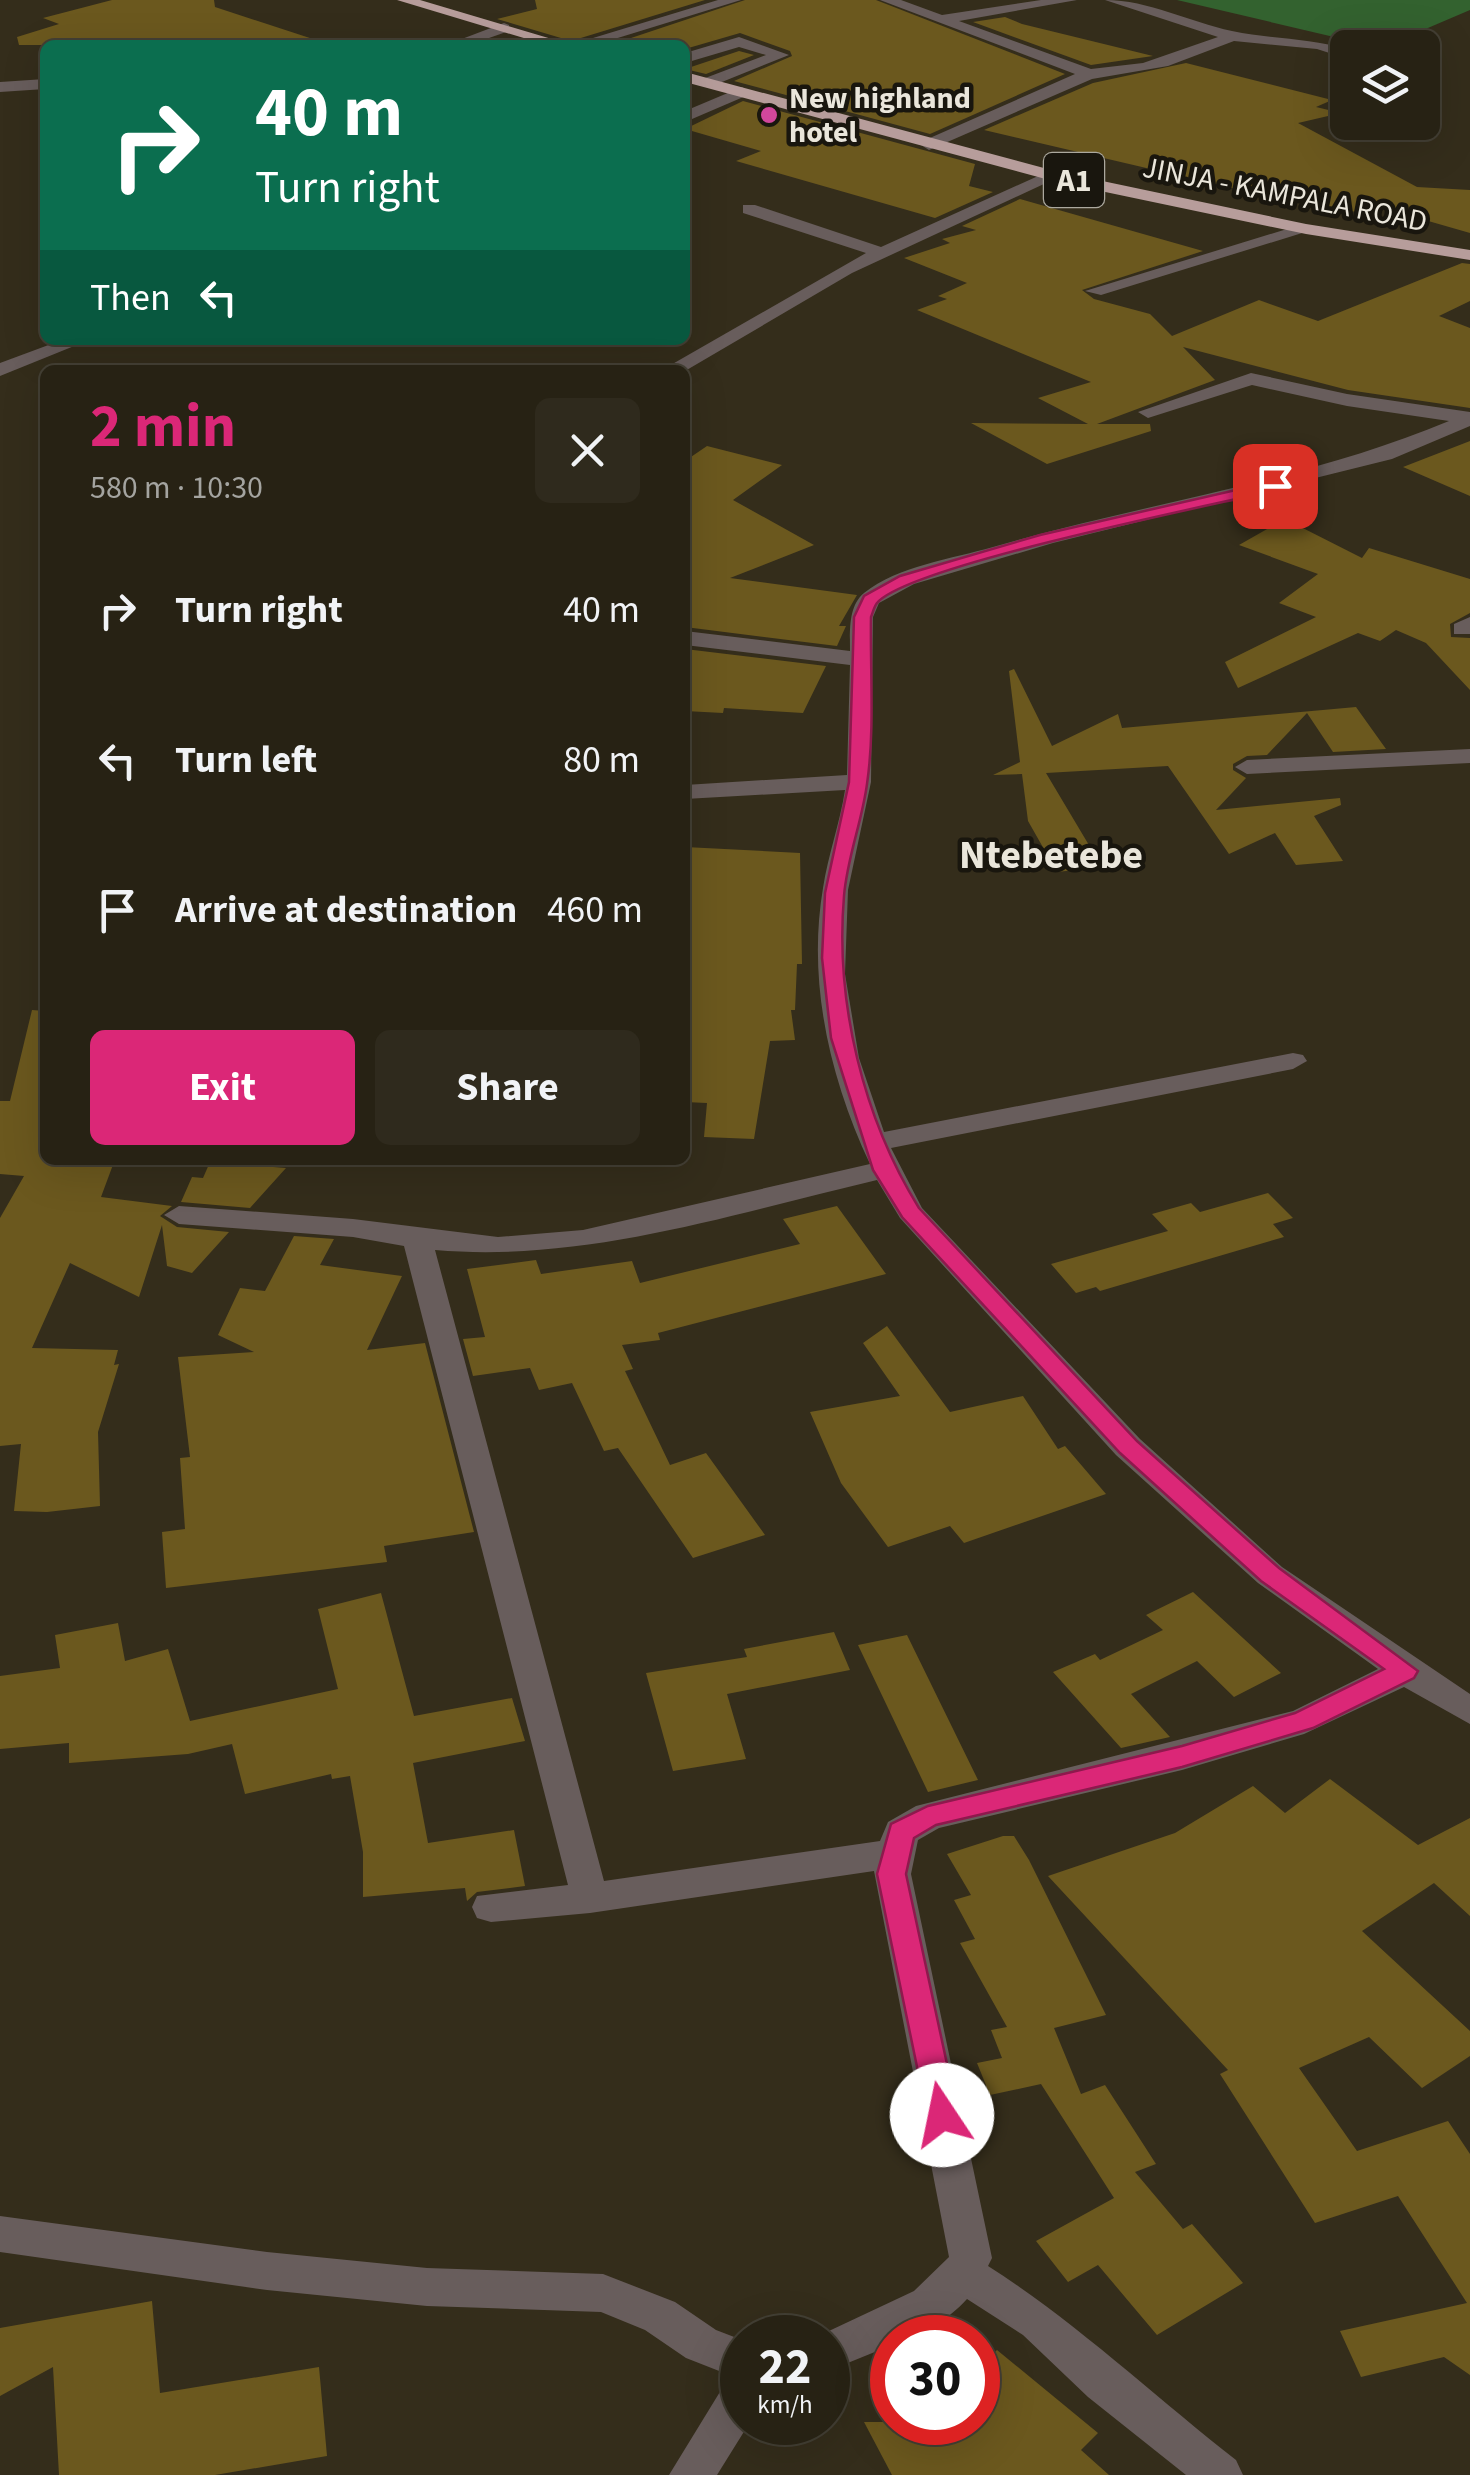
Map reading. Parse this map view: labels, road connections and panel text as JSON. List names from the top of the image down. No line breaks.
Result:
{"streets":{"highway":["A1","JINJA - KAMPALA ROAD"]},"districts":["Ntebetebe"],"places":["New highland hotel"],"page":{"turn":["40 m","Turn right"],"then":"Then","heading":["2 min","580 m · 10:30"],"list":[{"name":"Turn right","value":"40 m"},{"name":"Turn left","value":"80 m"},{"name":"Arrive at destination","value":"460 m"}],"buttons":["Exit","Share"],"speed":"22 km/h","limit":"30"}}
